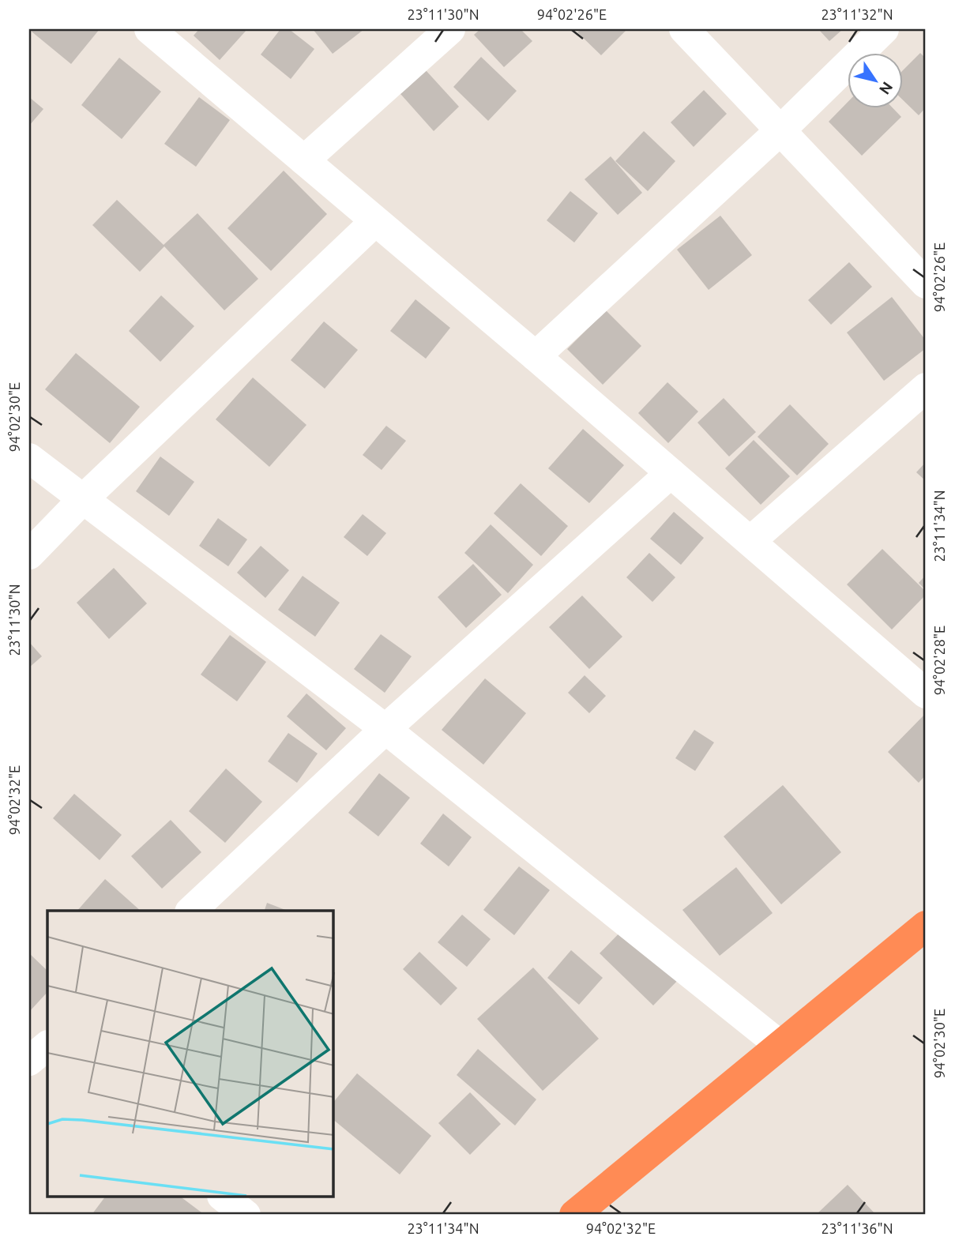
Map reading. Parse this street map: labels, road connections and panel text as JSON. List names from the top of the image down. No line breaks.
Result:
{"north":"bottom right","coordinates":["23°11'30\"N","94°02'26\"E","23°11'32\"N","94°02'30\"E","23°11'34\"N","94°02'28\"E","94°02'32\"E","23°11'36\"N"]}
